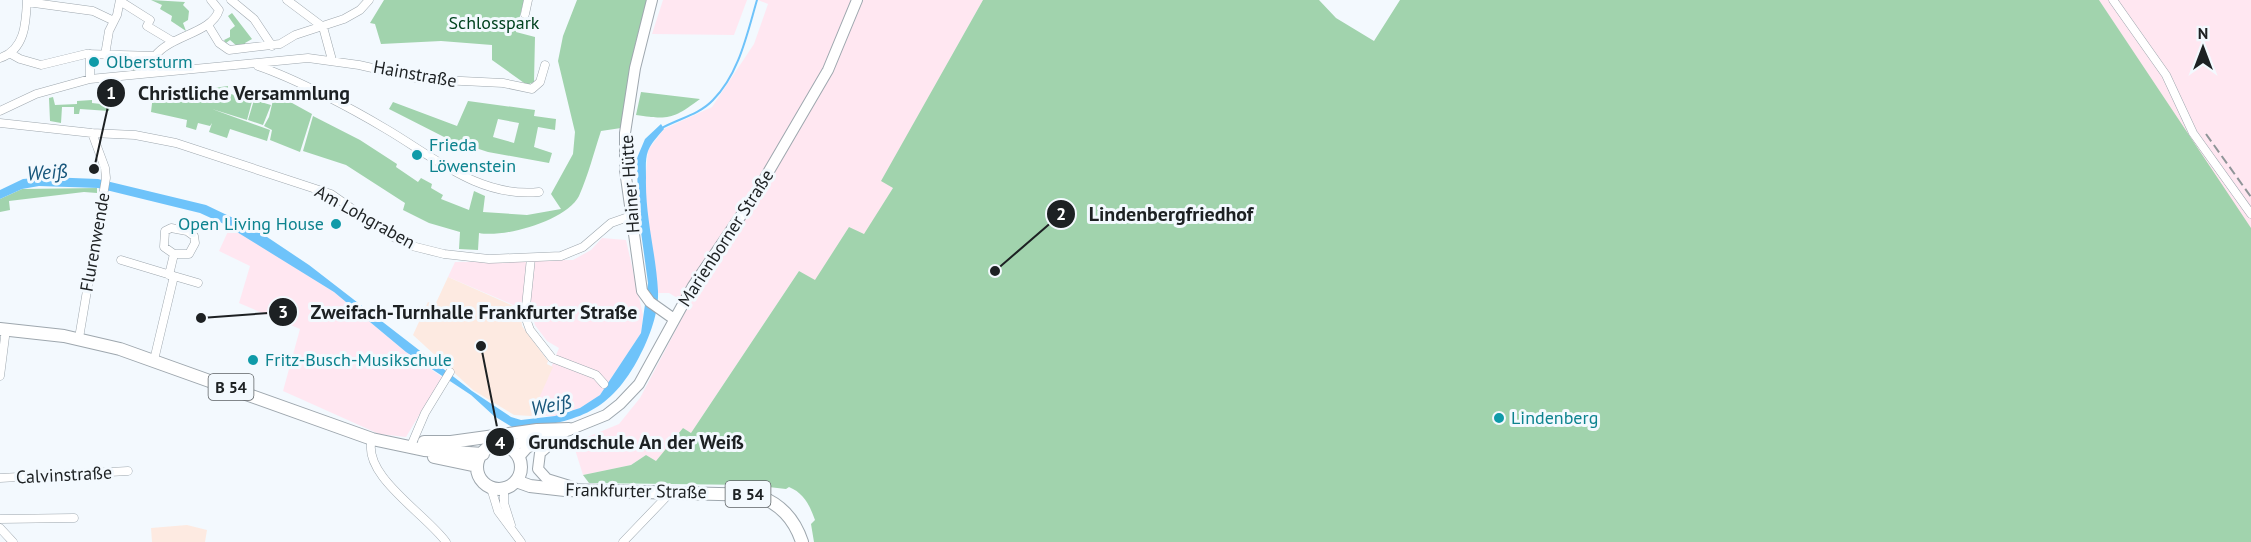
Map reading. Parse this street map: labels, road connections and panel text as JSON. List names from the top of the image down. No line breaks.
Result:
{"streets":{"main road":["Hainer Hütte","Marienborner Straße","B 54","Frankfurter Straße"],"street":["Hainstraße","Am Lohgraben","Flurenwende","Calvinstraße"]},"crossings":[["Hainer Hütte","Am Lohgraben"],["Hainer Hütte","Marienborner Straße"],["Am Lohgraben","Flurenwende"],["Marienborner Straße","B 54"],["Marienborner Straße","Frankfurter Straße"],["Flurenwende","B 54"],["B 54","Frankfurter Straße"]],"water":["Weiß"],"parks":["Schlosspark"],"places":["Olbersturm","Frieda Löwenstein","Christliche Versammlung","Open Living House","Lindenbergfriedhof","Zweifach-Turnhalle Frankfurter Straße","Grundschule An der Weiß","Fritz-Busch-Musikschule","Lindenberg"],"north":"top"}
